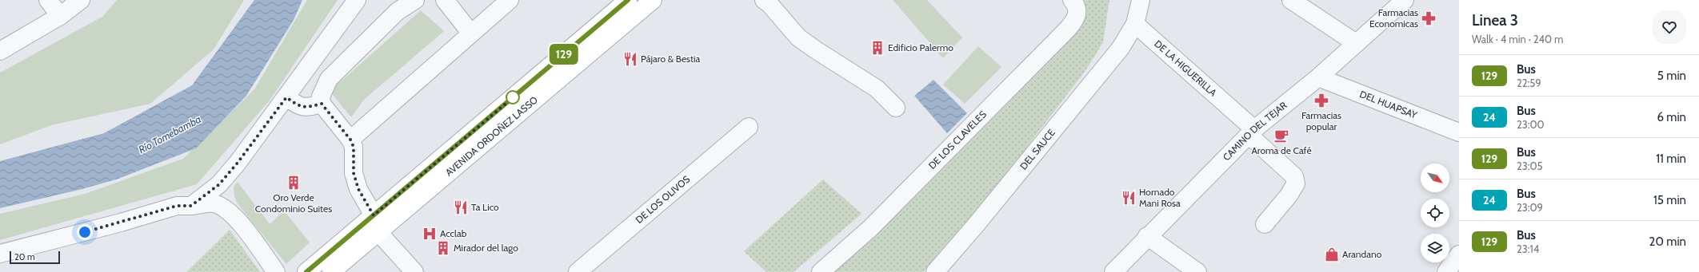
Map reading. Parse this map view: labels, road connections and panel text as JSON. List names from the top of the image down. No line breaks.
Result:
{"streets":{"main road":["AVENIDA ORDOÑEZ LASSO"],"street":["DE LA HIGUERILLA","DEL HUAPSAY","CAMINO DEL TEJAR","DE LOS CLAVELES","DEL SAUCE","DE LOS OLIVOS"]},"crossings":[["DE LA HIGUERILLA","CAMINO DEL TEJAR"],["DE LA HIGUERILLA","DEL SAUCE"],["DEL HUAPSAY","CAMINO DEL TEJAR"]],"water":["Río Tomebamba"],"places":{"pharmacy":["Farmacias Economicas","Farmacias popular"],"building":["Edificio Palermo","Oro Verde Condominio Suites","Mirador del lago"],"restaurant":["Pájaro & Bestia","Hornado Mani Rosa","Ta Lico"],"cafe":["Aroma de Café"],"hospital":["Acclab"],"shop":["Arandano"]},"lines":["bus line 129"],"scale_bar":"20 m","north":"bottom right","page":{"on_map":"129","heading":["Linea 3","Walk · 4 min · 240 m"],"list":[{"mark":"129","name":"Bus","note":"22:59","value":"5 min"},{"mark":"24","name":"Bus","note":"23:00","value":"6 min"},{"mark":"129","name":"Bus","note":"23:05","value":"11 min"},{"mark":"24","name":"Bus","note":"23:09","value":"15 min"},{"mark":"129","name":"Bus","note":"23:14","value":"20 min"}],"scale":"20 m"}}
